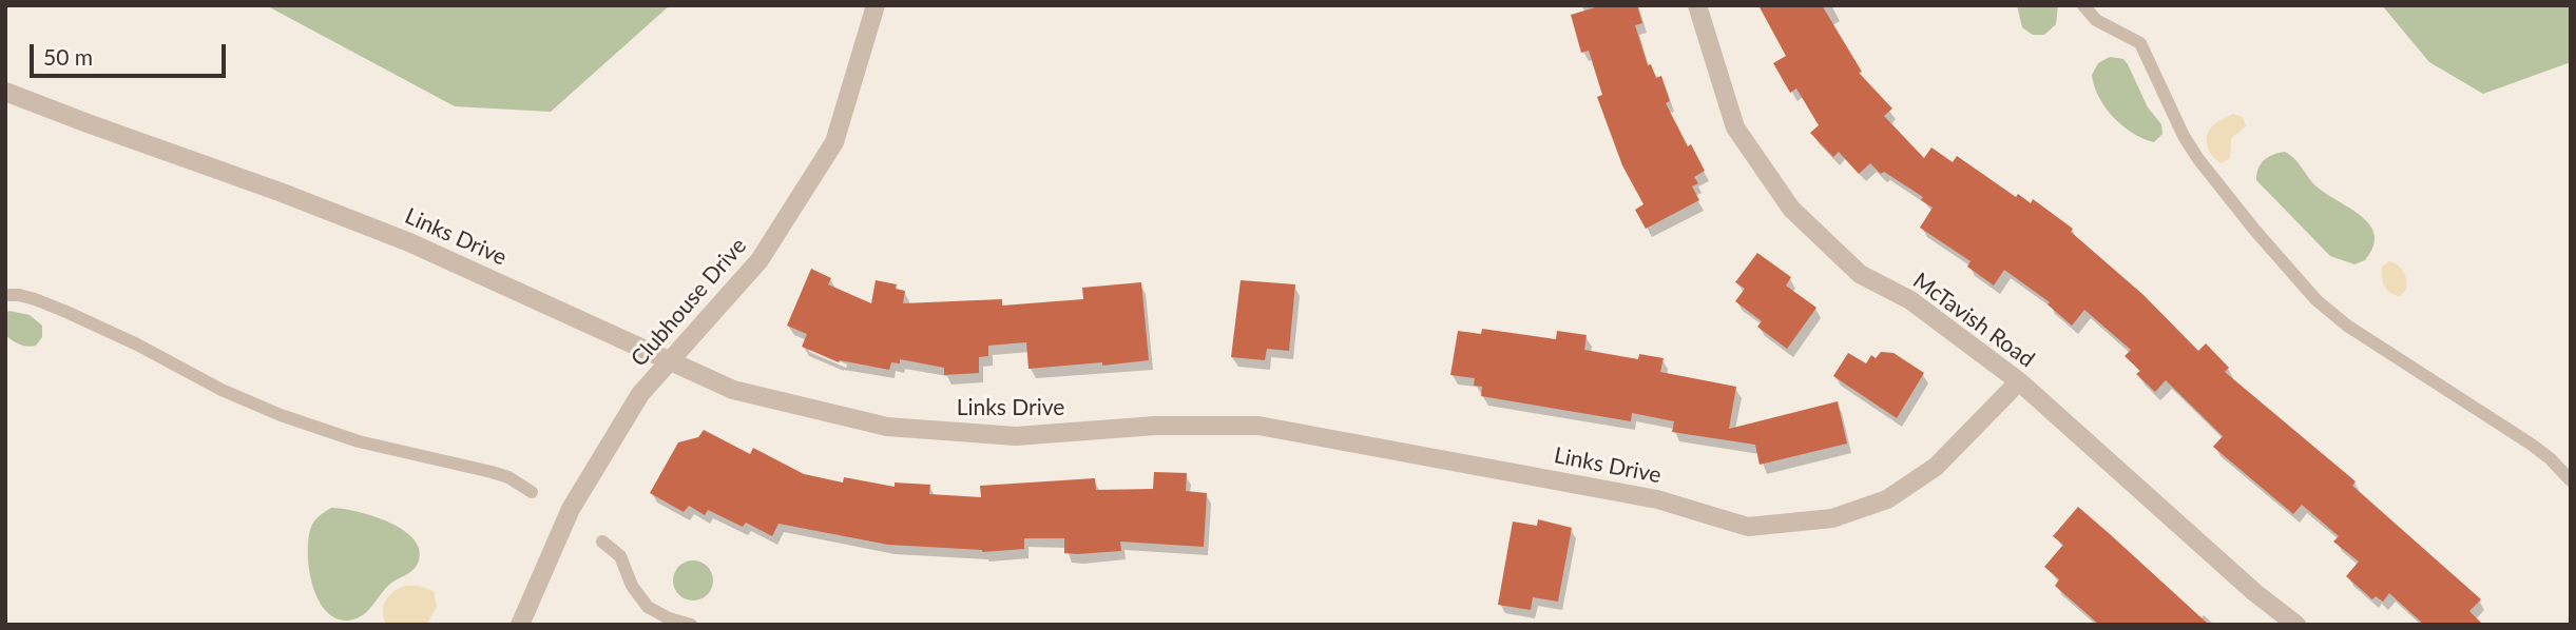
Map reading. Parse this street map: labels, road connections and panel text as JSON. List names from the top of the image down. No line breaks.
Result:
{"streets":{"street":["Links Drive","Clubhouse Drive","McTavish Road"]},"crossings":[["Links Drive","Clubhouse Drive"],["Links Drive","McTavish Road"]],"scale_bar":"50 m"}
